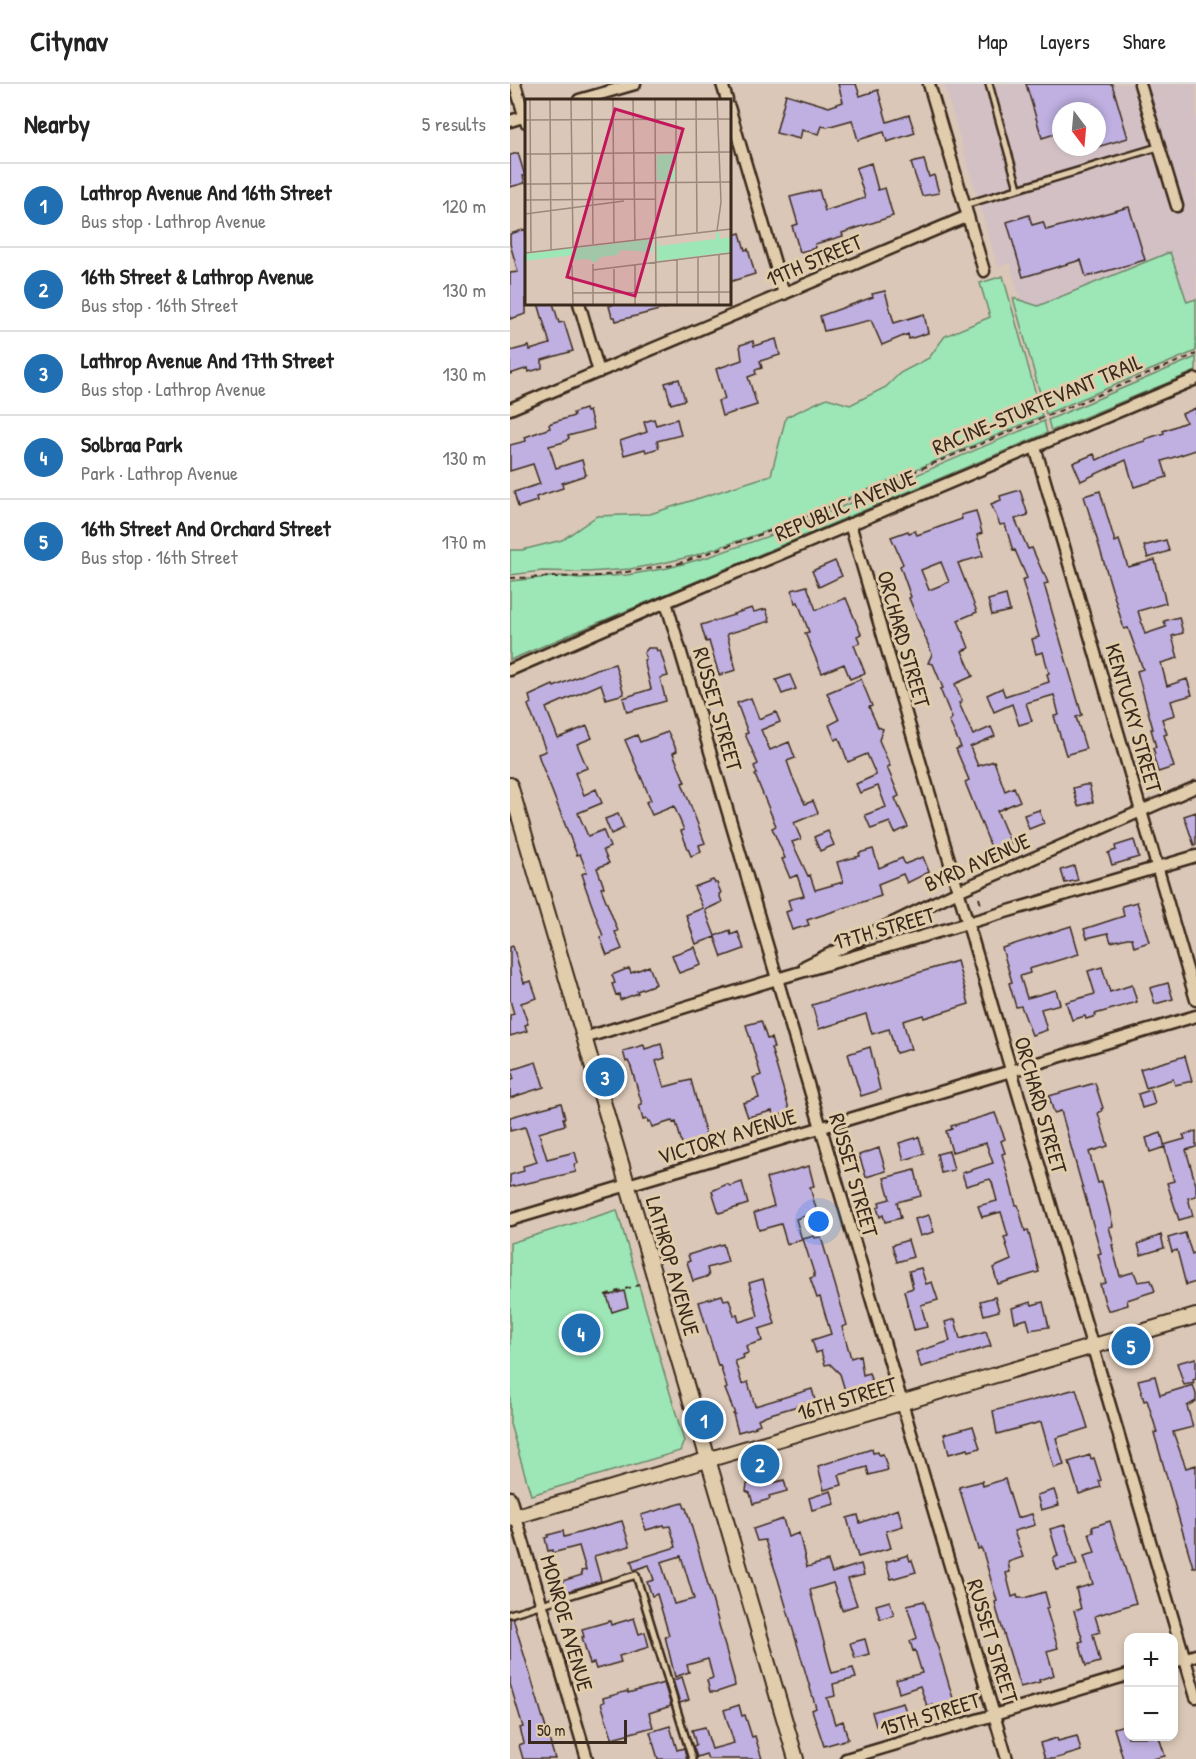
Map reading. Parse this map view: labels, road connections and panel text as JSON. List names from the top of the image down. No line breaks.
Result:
{"streets":{"street":["19TH STREET","REPUBLIC AVENUE","ORCHARD STREET","RUSSET STREET","KENTUCKY STREET","BYRD AVENUE","17TH STREET","VICTORY AVENUE","LATHROP AVENUE","16TH STREET","MONROE AVENUE","15TH STREET"],"path":["RACINE-STURTEVANT TRAIL"]},"crossings":[["REPUBLIC AVENUE","ORCHARD STREET"],["REPUBLIC AVENUE","RUSSET STREET"],["REPUBLIC AVENUE","KENTUCKY STREET"],["ORCHARD STREET","BYRD AVENUE"],["ORCHARD STREET","17TH STREET"],["ORCHARD STREET","VICTORY AVENUE"],["ORCHARD STREET","16TH STREET"],["RUSSET STREET","BYRD AVENUE"],["RUSSET STREET","17TH STREET"],["RUSSET STREET","VICTORY AVENUE"],["RUSSET STREET","16TH STREET"],["RUSSET STREET","15TH STREET"],["KENTUCKY STREET","BYRD AVENUE"],["KENTUCKY STREET","17TH STREET"],["BYRD AVENUE","17TH STREET"],["17TH STREET","LATHROP AVENUE"],["VICTORY AVENUE","LATHROP AVENUE"],["LATHROP AVENUE","16TH STREET"],["16TH STREET","MONROE AVENUE"]],"scale_bar":"50 m","north":"bottom","page":{"header":"Citynav","nav":["Map","Layers","Share"],"heading":["Nearby","5 results"],"list":[{"mark":"1","name":"Lathrop Avenue And 16th Street","note":"Bus stop · Lathrop Avenue","value":"120 m"},{"mark":"2","name":"16th Street & Lathrop Avenue","note":"Bus stop · 16th Street","value":"130 m"},{"mark":"3","name":"Lathrop Avenue And 17th Street","note":"Bus stop · Lathrop Avenue","value":"130 m"},{"mark":"4","name":"Solbraa Park","note":"Park · Lathrop Avenue","value":"130 m"},{"mark":"5","name":"16th Street And Orchard Street","note":"Bus stop · 16th Street","value":"170 m"}],"pins":["3","4","5","1","2"],"map_buttons":["+","−"],"scale":"50 m"}}
